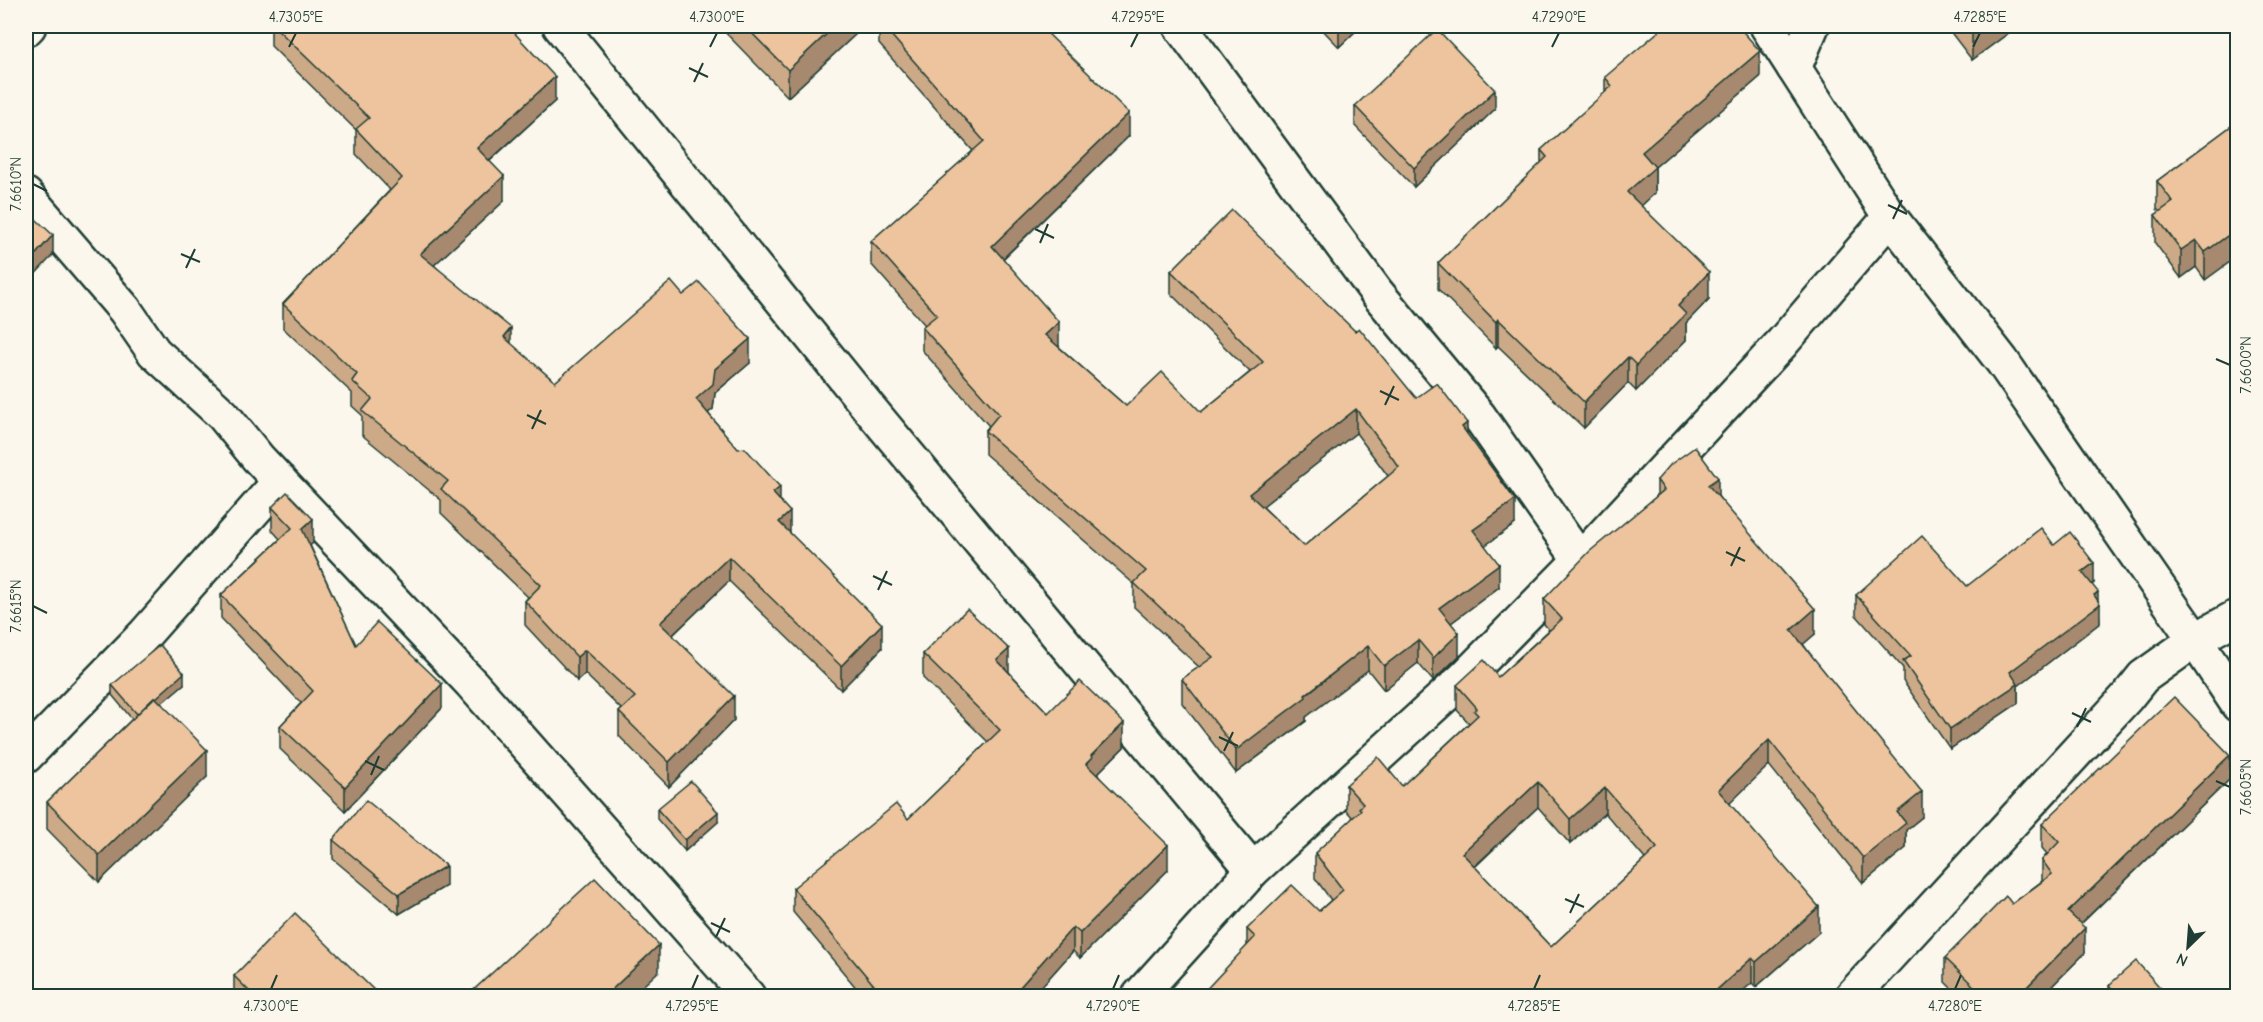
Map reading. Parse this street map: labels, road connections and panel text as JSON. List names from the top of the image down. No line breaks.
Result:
{"north":"bottom left","coordinates":["4.7305°E","4.7300°E","4.7295°E","4.7290°E","4.7285°E","7.6610°N","7.6600°N","7.6615°N","7.6605°N","4.7280°E"]}
